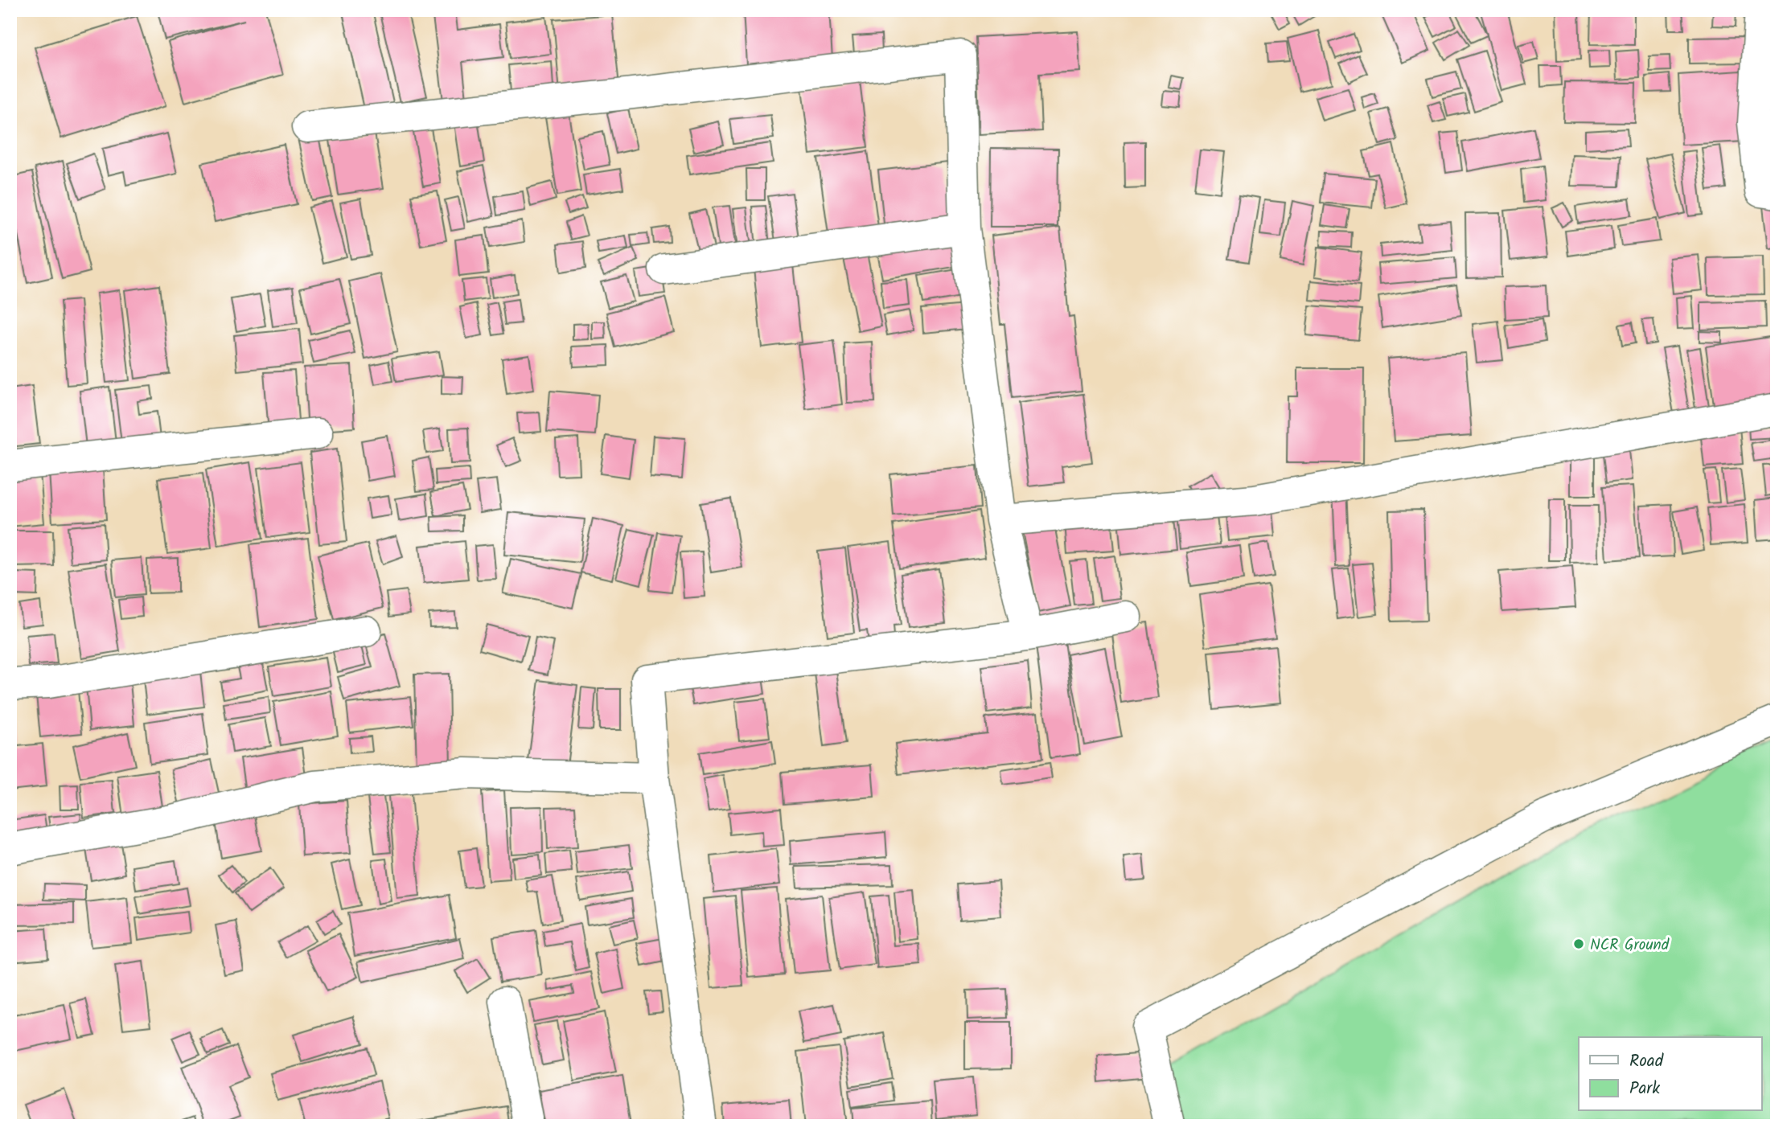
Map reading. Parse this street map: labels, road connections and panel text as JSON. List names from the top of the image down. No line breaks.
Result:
{"places":["NCR Ground"],"legend":["Road","Park"]}
